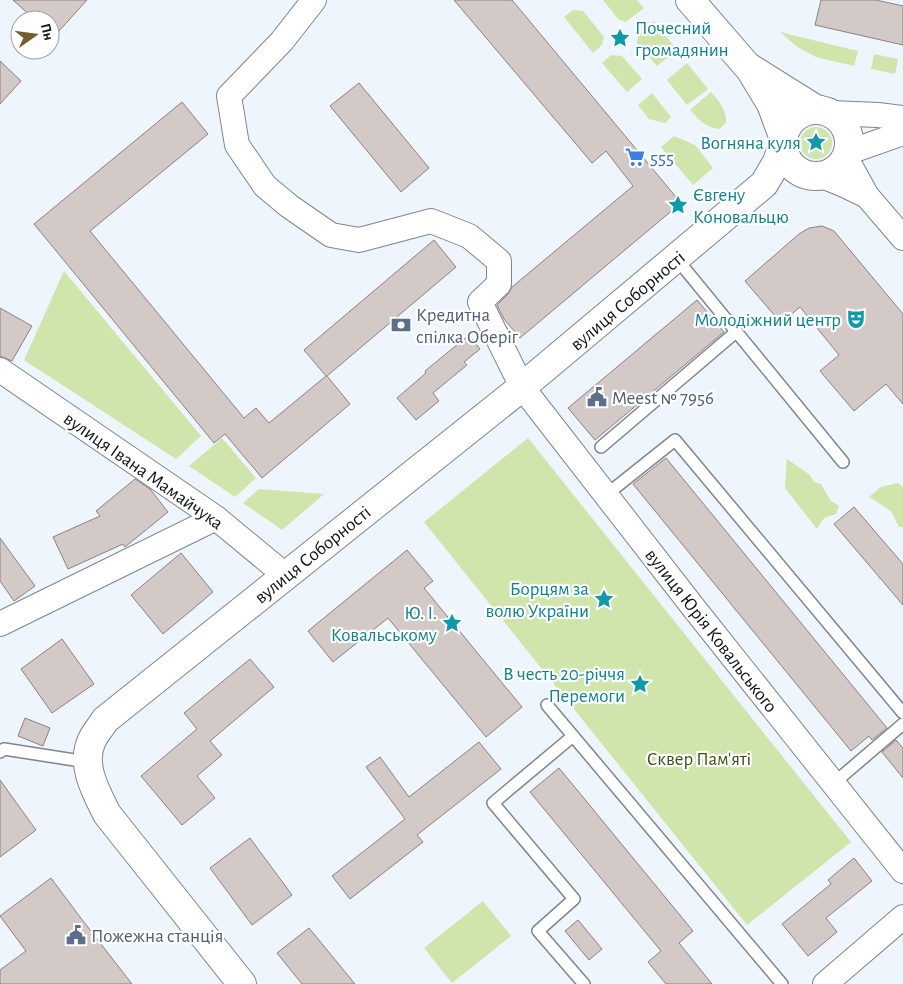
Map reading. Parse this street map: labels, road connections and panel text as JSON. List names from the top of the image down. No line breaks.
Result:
{"streets":{"street":["вулиця Соборності","вулиця Івана Мамайчука","вулиця Юрія Ковальського"]},"crossings":[["вулиця Соборності","вулиця Івана Мамайчука"],["вулиця Соборності","вулиця Юрія Ковальського"]],"parks":["Сквер Пам'яті"],"places":{"place":["Почесний громадянин","Вогняна куля","Євгену Коновальцю","Борцям за волю України","Ю. І. Ковальському","В честь 20-річчя Перемоги"],"supermarket":["555"],"theatre":["Молодіжний центр"],"bank":["Кредитна спілка Оберіг"],"public building":["Meest № 7956","Пожежна станція"]},"north":"right"}
